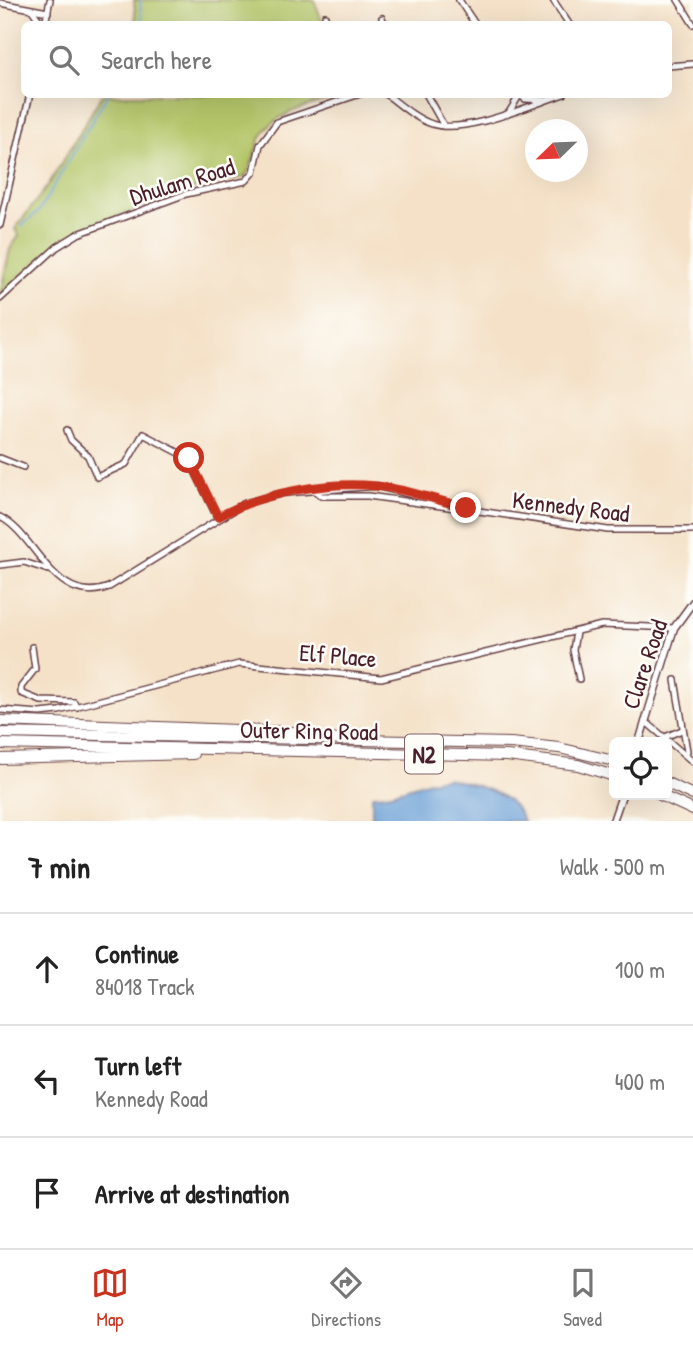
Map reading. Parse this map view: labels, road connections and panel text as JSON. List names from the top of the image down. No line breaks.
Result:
{"streets":{"highway":["Outer Ring Road","N2"],"street":["Dhulam Road","Kennedy Road","Elf Place","Clare Road"]},"crossings":[["Elf Place","Clare Road"]],"north":"bottom left","page":{"search":"Search here","heading":["7 min","Walk · 500 m"],"list":[["Continue","84018 Track","100 m"],["Turn left","Kennedy Road","400 m"],"Arrive at destination"],"nav":["Map","Directions","Saved"]}}
